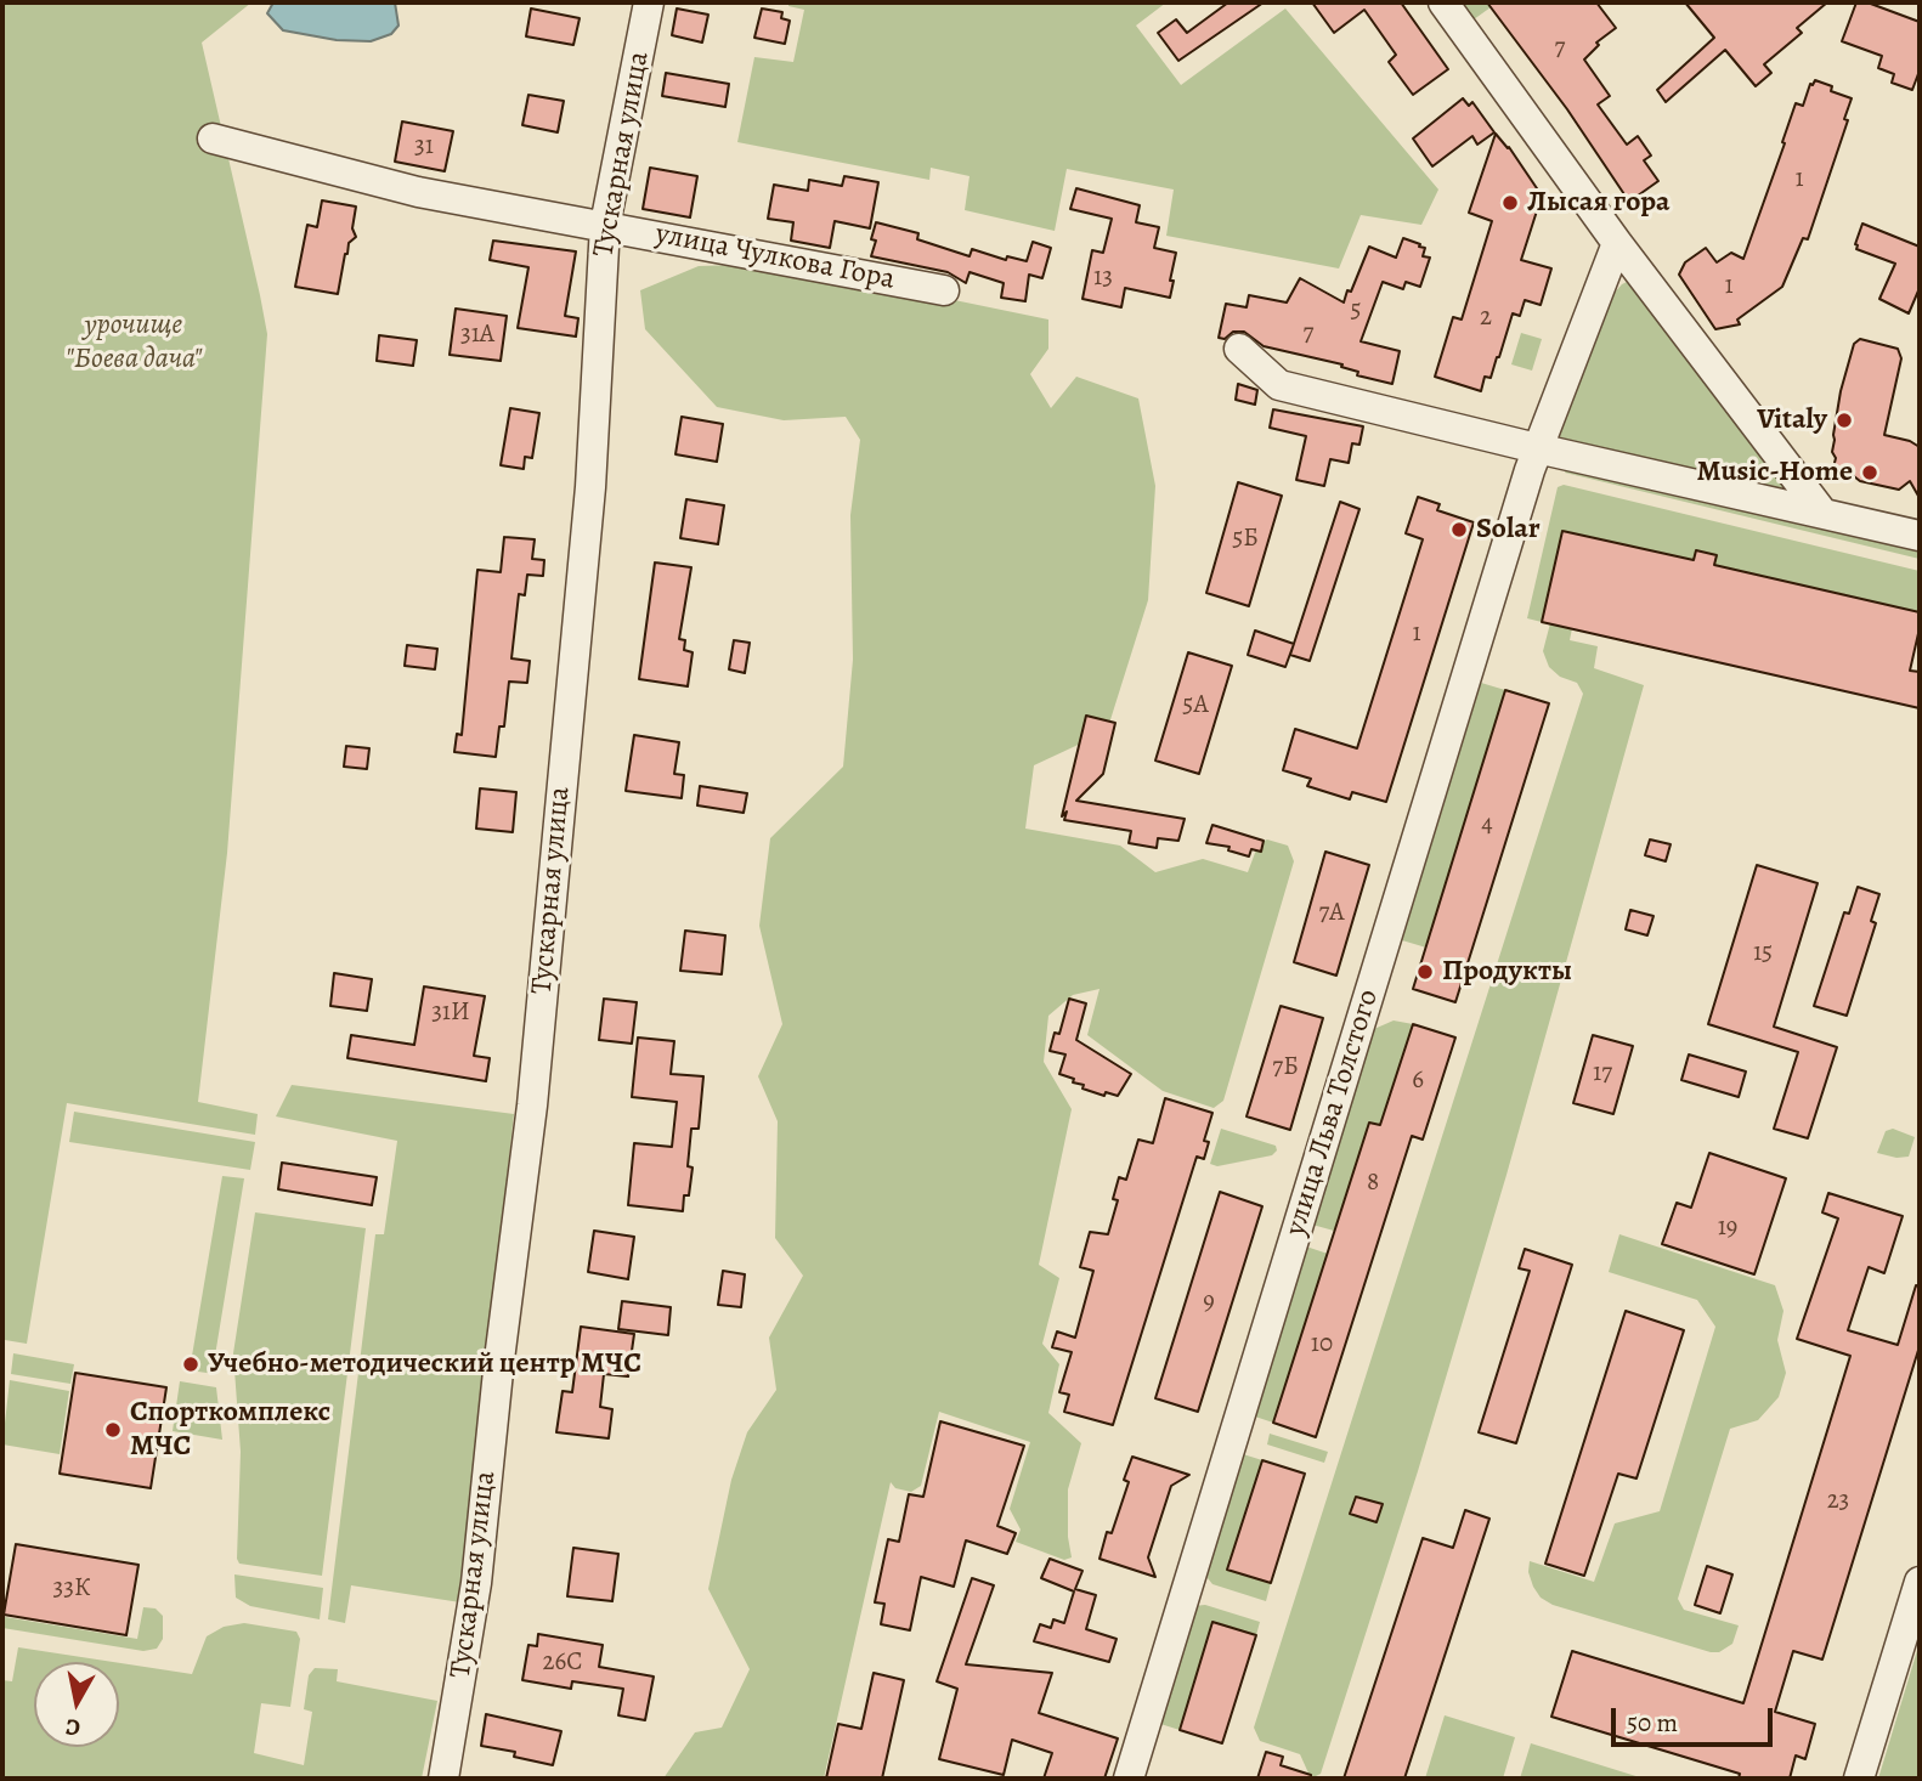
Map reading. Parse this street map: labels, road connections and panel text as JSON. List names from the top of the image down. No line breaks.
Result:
{"streets":{"street":["Тускарная улица","улица Чулкова Гора","улица Льва Толстого"]},"crossings":[["Тускарная улица","улица Чулкова Гора"]],"parks":["урочище \"Боева дача\""],"places":["Лысая гора","Vitaly","Music-Home","Solar","Продукты","Учебно-методический центр МЧС","Спорткомплекс МЧС"],"house_numbers":["7","31","1","13","1","5","2","7","31А","5Б","1","5А","4","7А","15","31И","7Б","17","6","8","19","9","10","23","33К","26С"],"scale_bar":"50 m","north":"bottom"}
